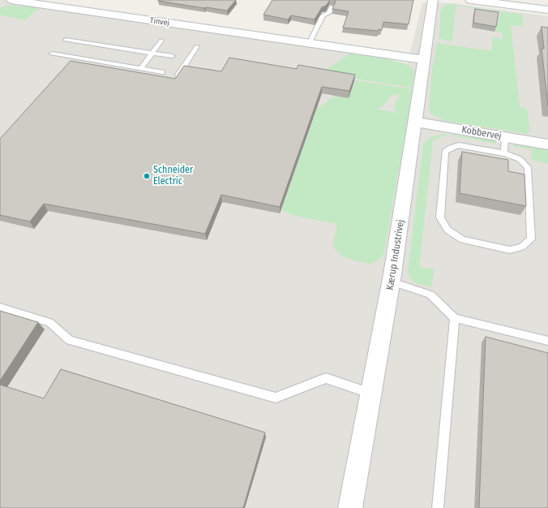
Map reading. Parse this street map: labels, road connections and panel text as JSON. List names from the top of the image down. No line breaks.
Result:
{"streets":{"street":["Tinvej","Kobbervej","Kærup Industrivej"]},"crossings":[["Tinvej","Kærup Industrivej"],["Kobbervej","Kærup Industrivej"]],"places":["Schneider Electric"]}
